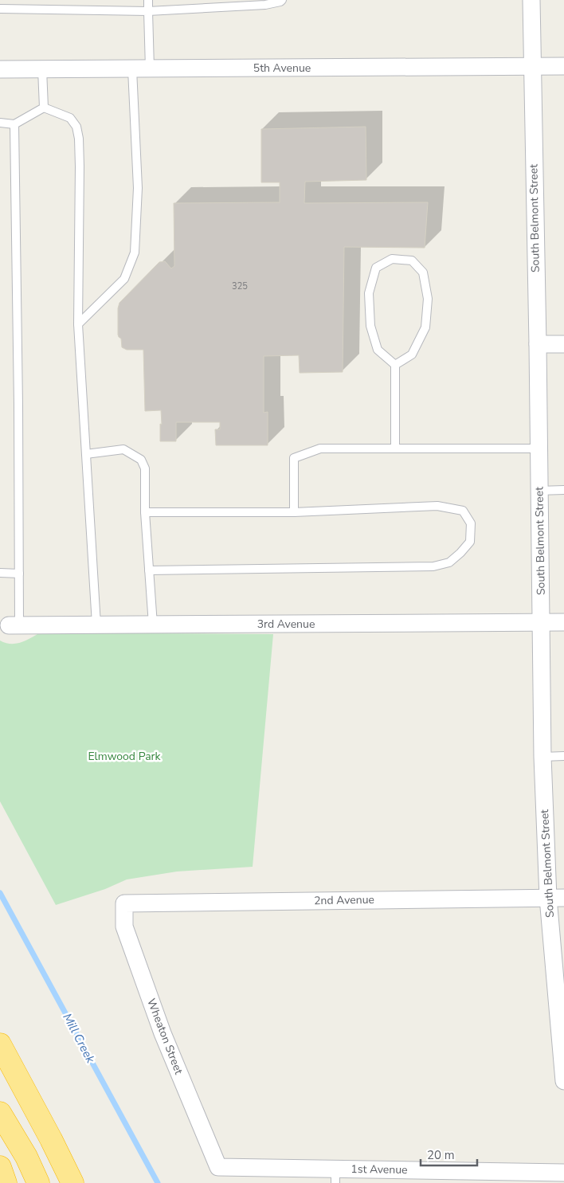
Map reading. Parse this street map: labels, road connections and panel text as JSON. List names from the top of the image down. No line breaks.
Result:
{"streets":{"street":["5th Avenue","South Belmont Street","3rd Avenue","2nd Avenue","Wheaton Street","1st Avenue"]},"crossings":[["5th Avenue","South Belmont Street"],["South Belmont Street","3rd Avenue"],["South Belmont Street","2nd Avenue"],["2nd Avenue","Wheaton Street"],["Wheaton Street","1st Avenue"]],"water":["Mill Creek"],"parks":["Elmwood Park"],"house_numbers":["325"],"scale_bar":"20 m"}
